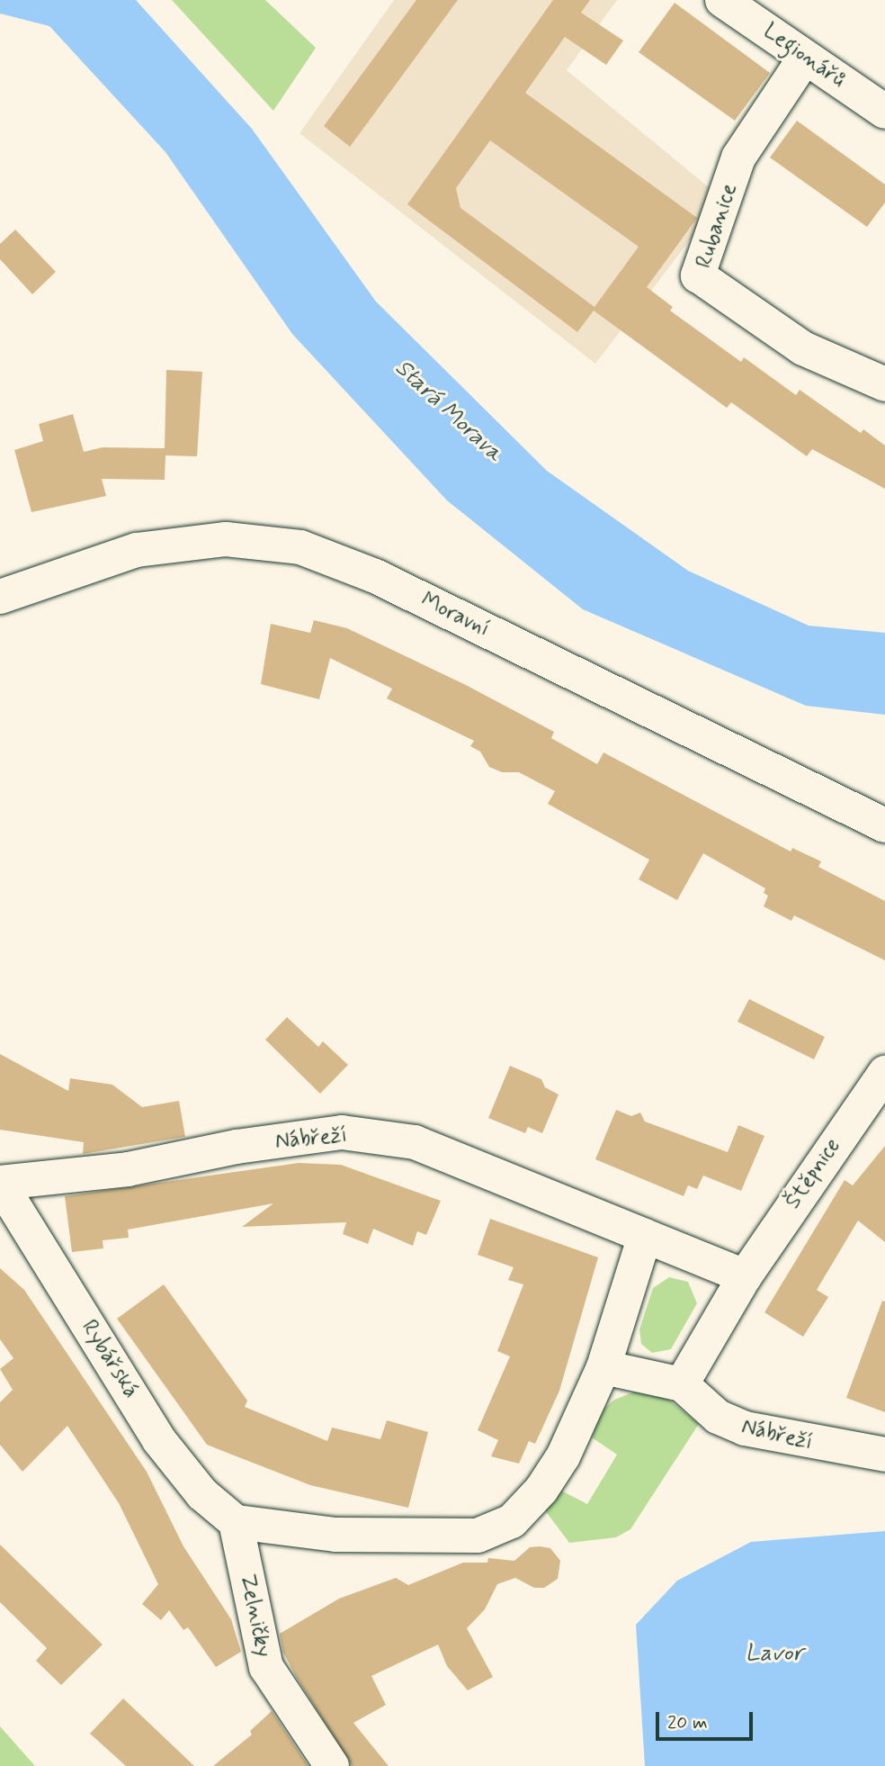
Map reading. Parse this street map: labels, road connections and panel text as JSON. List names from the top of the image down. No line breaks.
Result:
{"streets":{"street":["Legionářů","Rubanice","Moravní","Nábřeží","Štěpnice","Rybářská","Zelničky"]},"crossings":[["Legionářů","Rubanice"],["Nábřeží","Štěpnice"],["Nábřeží","Rybářská"],["Rybářská","Zelničky"]],"water":["Stará Morava","Lavor"],"scale_bar":"20 m"}
